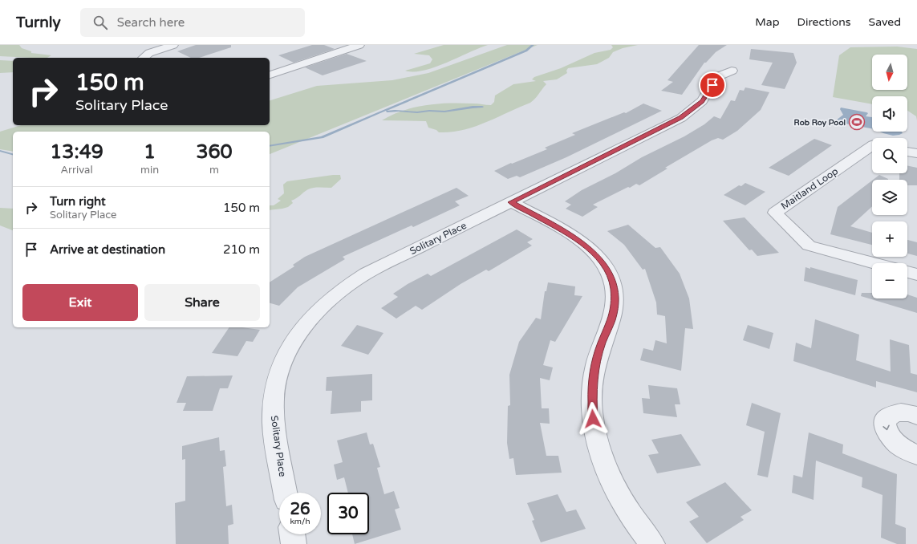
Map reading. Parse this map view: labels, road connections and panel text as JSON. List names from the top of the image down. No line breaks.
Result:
{"streets":{"street":["Maitland Loop","Solitary Place"]},"places":{"sports":["Rob Roy Pool"]},"north":"bottom","page":{"header":"Turnly","search":"Search here","nav":["Map","Directions","Saved"],"map_buttons":["+","−"],"turn":["150 m","Solitary Place"],"eta":["13:49","Arrival","1","min","360","m"],"list":[{"name":"Turn right","note":"Solitary Place","value":"150 m"},{"name":"Arrive at destination","value":"210 m"}],"buttons":["Exit","Share"],"speed":"26 km/h","limit":"30"}}
